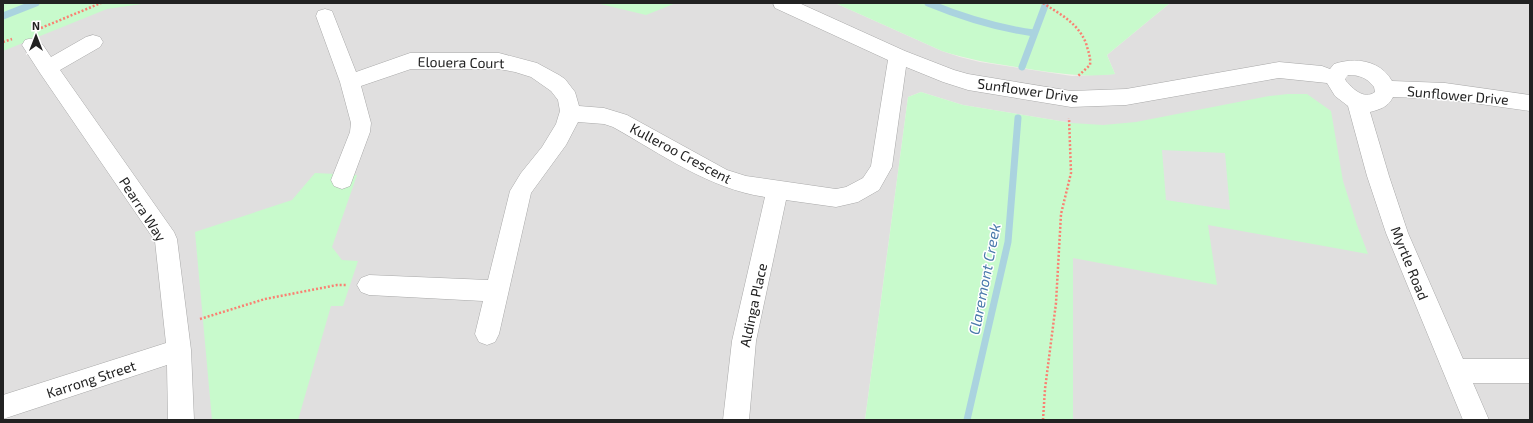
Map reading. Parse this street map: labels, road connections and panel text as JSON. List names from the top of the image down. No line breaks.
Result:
{"streets":{"street":["Elouera Court","Sunflower Drive","Kulleroo Crescent","Pearra Way","Myrtle Road","Aldinga Place","Karrong Street"]},"crossings":[["Elouera Court","Kulleroo Crescent"],["Sunflower Drive","Kulleroo Crescent"],["Sunflower Drive","Myrtle Road"],["Kulleroo Crescent","Aldinga Place"],["Pearra Way","Karrong Street"]],"water":["Claremont Creek"],"north":"top"}
